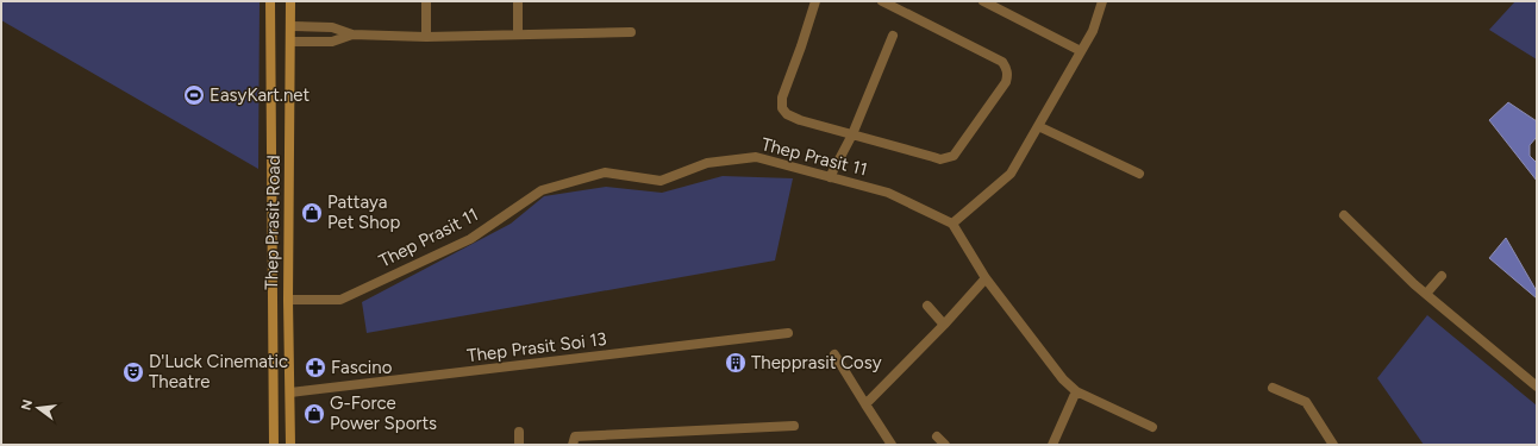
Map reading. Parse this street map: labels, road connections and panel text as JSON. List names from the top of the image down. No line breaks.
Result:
{"streets":{"main road":["Thep Prasit Road"],"street":["Thep Prasit 11","Thep Prasit Soi 13"]},"crossings":[["Thep Prasit 11","Thep Prasit Road"],["Thep Prasit Road","Thep Prasit Soi 13"]],"places":{"sports":["EasyKart.net"],"shop":["Pattaya Pet Shop","G-Force Power Sports"],"building":["Thepprasit Cosy"],"pharmacy":["Fascino"],"theatre":["D'Luck Cinematic Theatre"]},"north":"left"}
